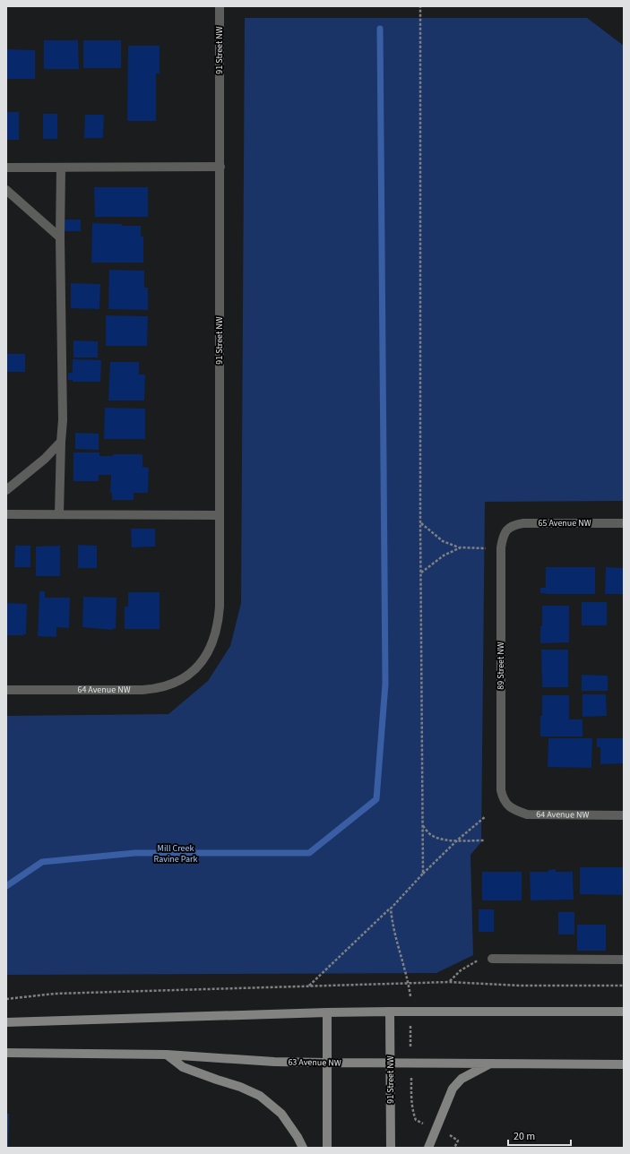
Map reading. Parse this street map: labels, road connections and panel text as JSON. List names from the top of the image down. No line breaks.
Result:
{"streets":{"main road":["91 Street NW","63 Avenue NW"],"street":["65 Avenue NW","89 Street NW","64 Avenue NW"]},"crossings":[["91 Street NW","64 Avenue NW"],["91 Street NW","63 Avenue NW"],["65 Avenue NW","89 Street NW"],["89 Street NW","64 Avenue NW"]],"parks":["Mill Creek Ravine Park"],"scale_bar":"20 m"}
